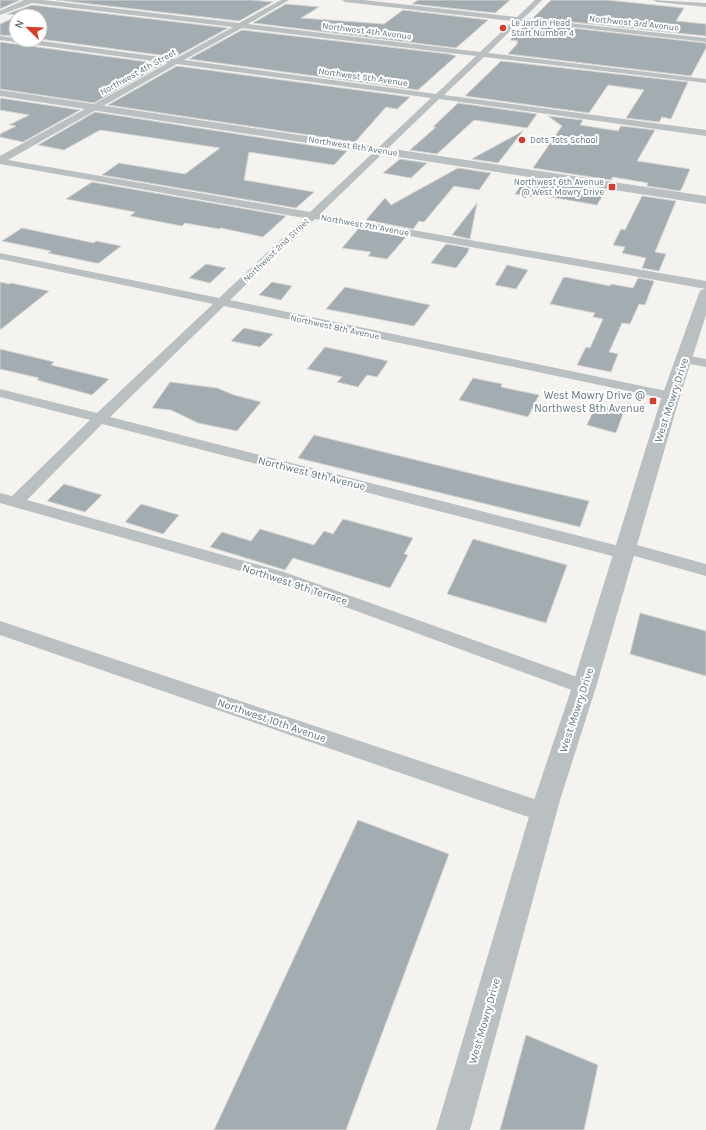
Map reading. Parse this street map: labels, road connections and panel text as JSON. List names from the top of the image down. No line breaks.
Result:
{"streets":{"street":["Northwest 3rd Avenue","Northwest 4th Avenue","Northwest 4th Street","Northwest 5th Avenue","Northwest 6th Avenue","Northwest 7th Avenue","Northwest 2nd Street","Northwest 8th Avenue","West Mowry Drive","Northwest 9th Avenue","Northwest 9th Terrace","Northwest 10th Avenue"]},"crossings":[["Northwest 3rd Avenue","Northwest 2nd Street"],["Northwest 4th Avenue","Northwest 4th Street"],["Northwest 4th Avenue","Northwest 2nd Street"],["Northwest 4th Street","Northwest 5th Avenue"],["Northwest 4th Street","Northwest 6th Avenue"],["Northwest 4th Street","Northwest 7th Avenue"],["Northwest 5th Avenue","Northwest 2nd Street"],["Northwest 6th Avenue","Northwest 2nd Street"],["Northwest 7th Avenue","Northwest 2nd Street"],["Northwest 2nd Street","Northwest 8th Avenue"],["Northwest 2nd Street","Northwest 9th Avenue"],["Northwest 2nd Street","Northwest 9th Terrace"],["Northwest 8th Avenue","West Mowry Drive"],["West Mowry Drive","Northwest 9th Avenue"],["West Mowry Drive","Northwest 9th Terrace"],["West Mowry Drive","Northwest 10th Avenue"]],"places":{"other":["Le Jardin Head Start Number 4","Dots Tots School"],"transit":["Northwest 6th Avenue @ West Mowry Drive","West Mowry Drive @ Northwest 8th Avenue"]},"north":"top left"}
